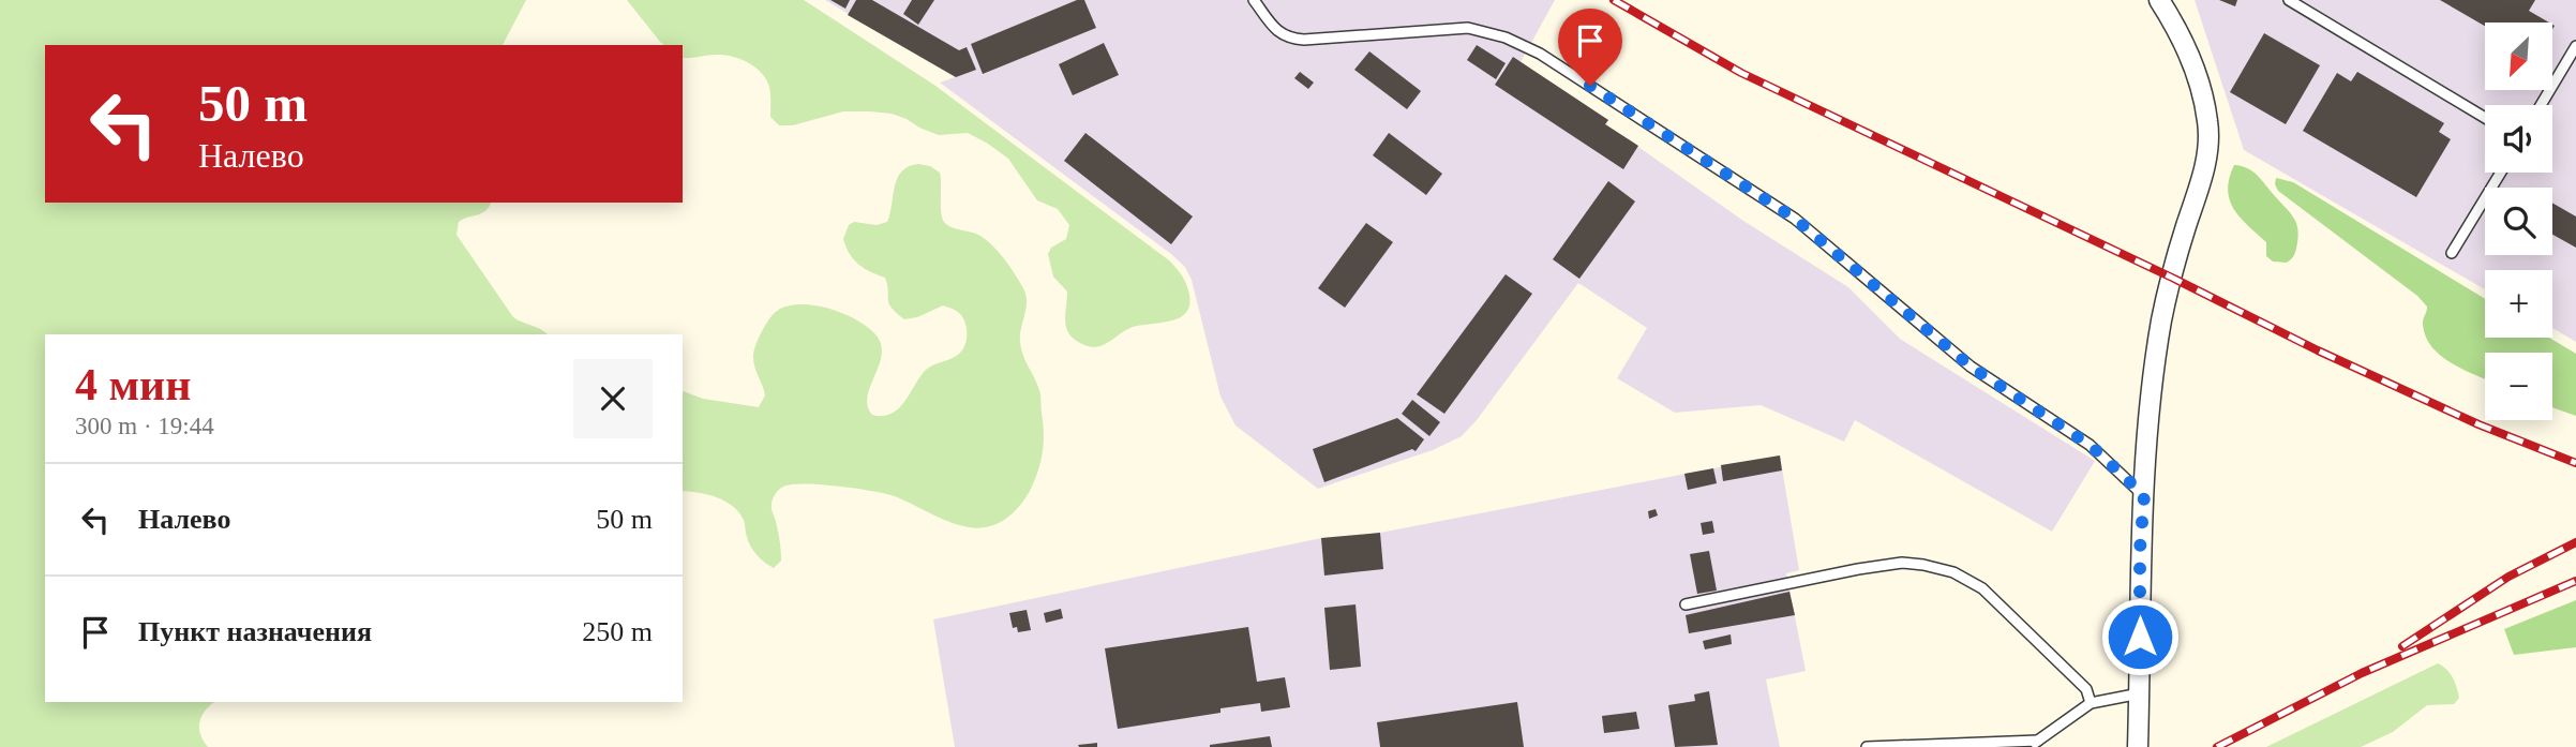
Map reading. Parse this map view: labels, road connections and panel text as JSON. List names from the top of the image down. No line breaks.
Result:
{"north":"bottom left","page":{"map_buttons":["+","−"],"turn":["50 m","Налево"],"heading":["4 мин","300 m · 19:44"],"list":[{"name":"Налево","value":"50 m"},{"name":"Пункт назначения","value":"250 m"}]}}
